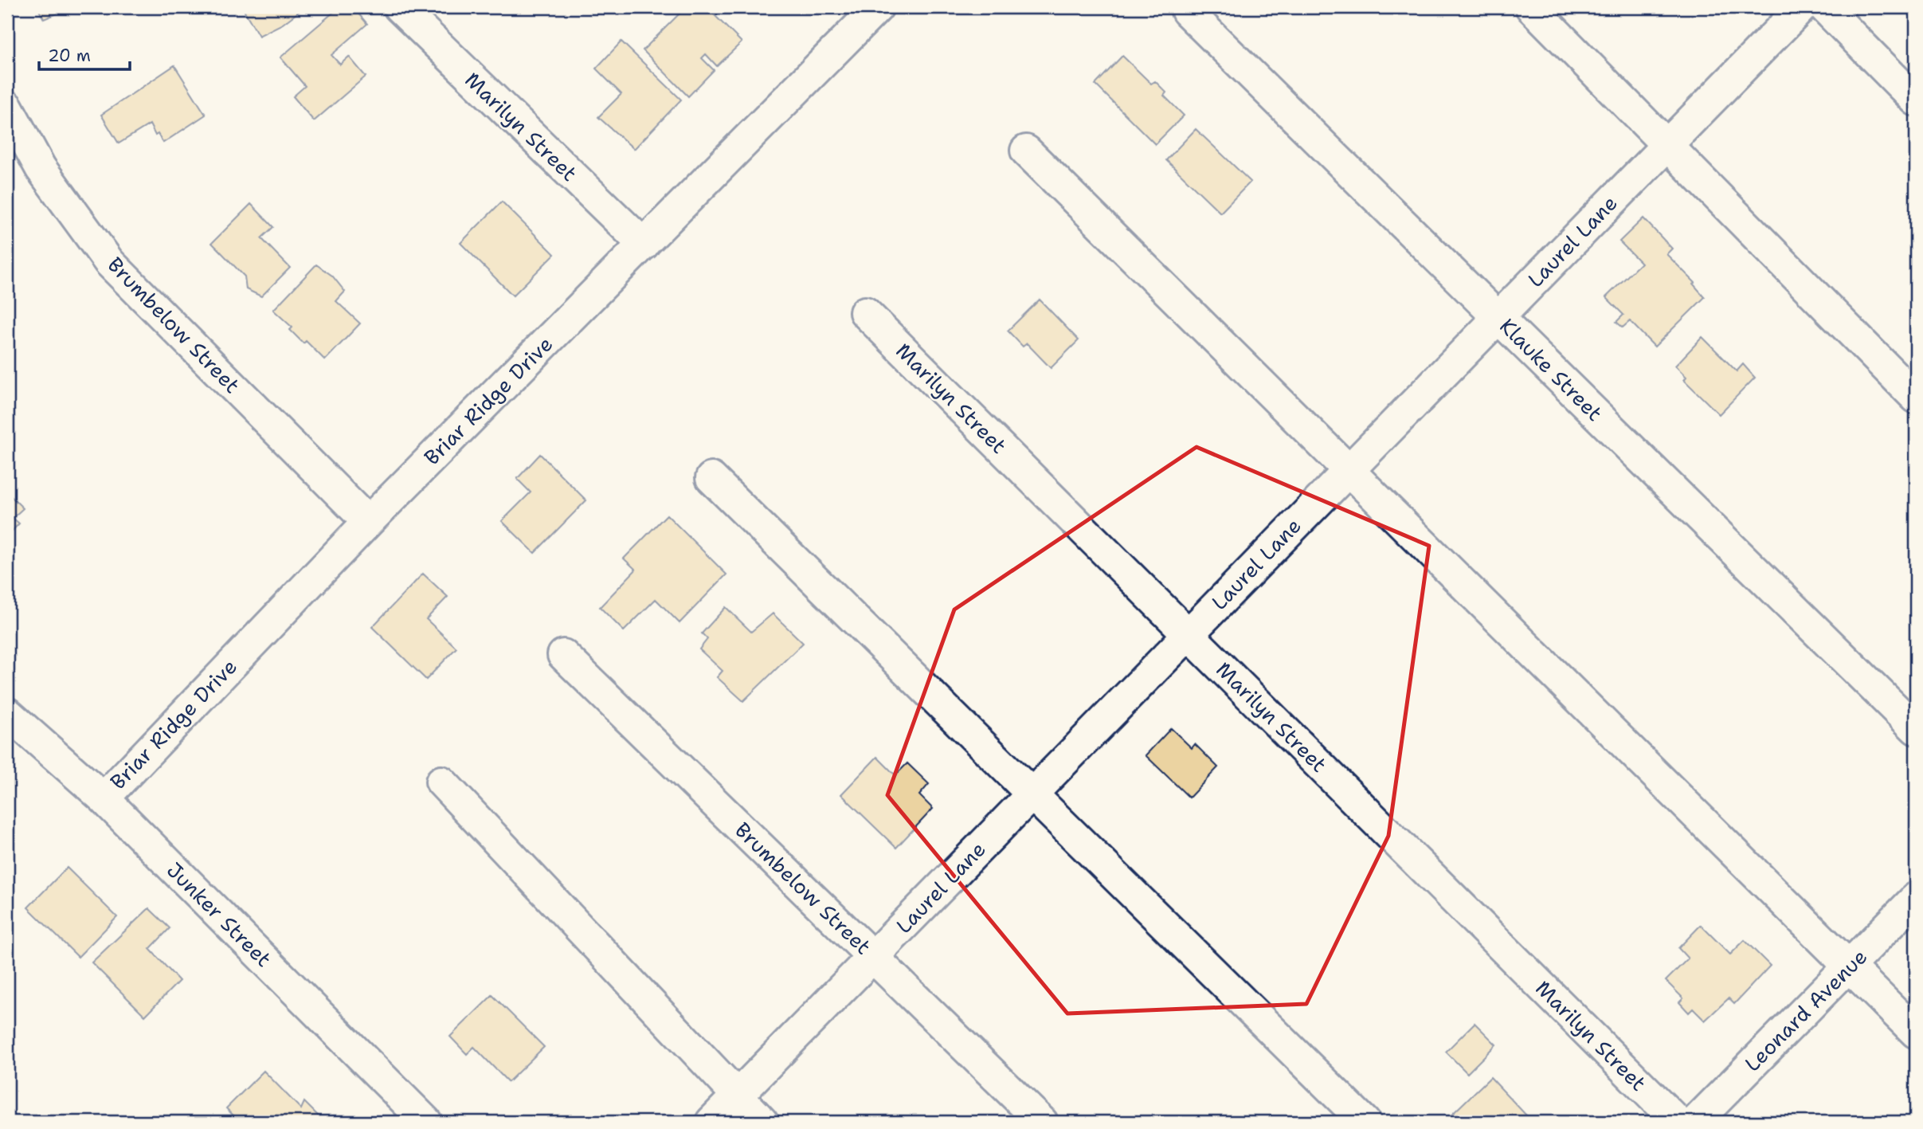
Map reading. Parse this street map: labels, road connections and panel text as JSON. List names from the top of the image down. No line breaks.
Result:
{"streets":{"street":["Marilyn Street","Laurel Lane","Brumbelow Street","Klauke Street","Briar Ridge Drive","Junker Street","Leonard Avenue"]},"crossings":[["Marilyn Street","Laurel Lane"],["Marilyn Street","Briar Ridge Drive"],["Laurel Lane","Brumbelow Street"],["Laurel Lane","Klauke Street"],["Brumbelow Street","Briar Ridge Drive"],["Briar Ridge Drive","Junker Street"]],"scale_bar":"20 m"}
